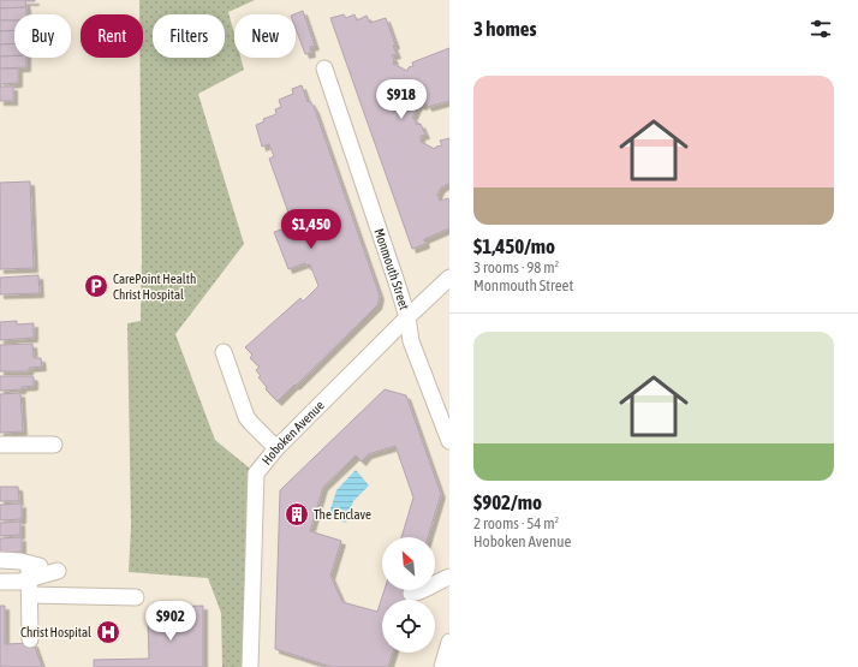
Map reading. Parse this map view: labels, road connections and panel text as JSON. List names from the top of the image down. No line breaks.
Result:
{"streets":{"street":["Monmouth Street","Hoboken Avenue"]},"crossings":[["Monmouth Street","Hoboken Avenue"]],"places":{"parking":["CarePoint Health Christ Hospital"],"building":["The Enclave"],"hospital":["Christ Hospital"]},"north":"top left","page":{"heading":"3 homes","chip":["Buy","Rent","Filters","New"],"list":[{"name":"$1,450/mo","note":"3 rooms · 98 m² · Monmouth Street"},{"name":"$902/mo","note":"2 rooms · 54 m² · Hoboken Avenue"}],"price":["$918","$1,450","$902"]}}
